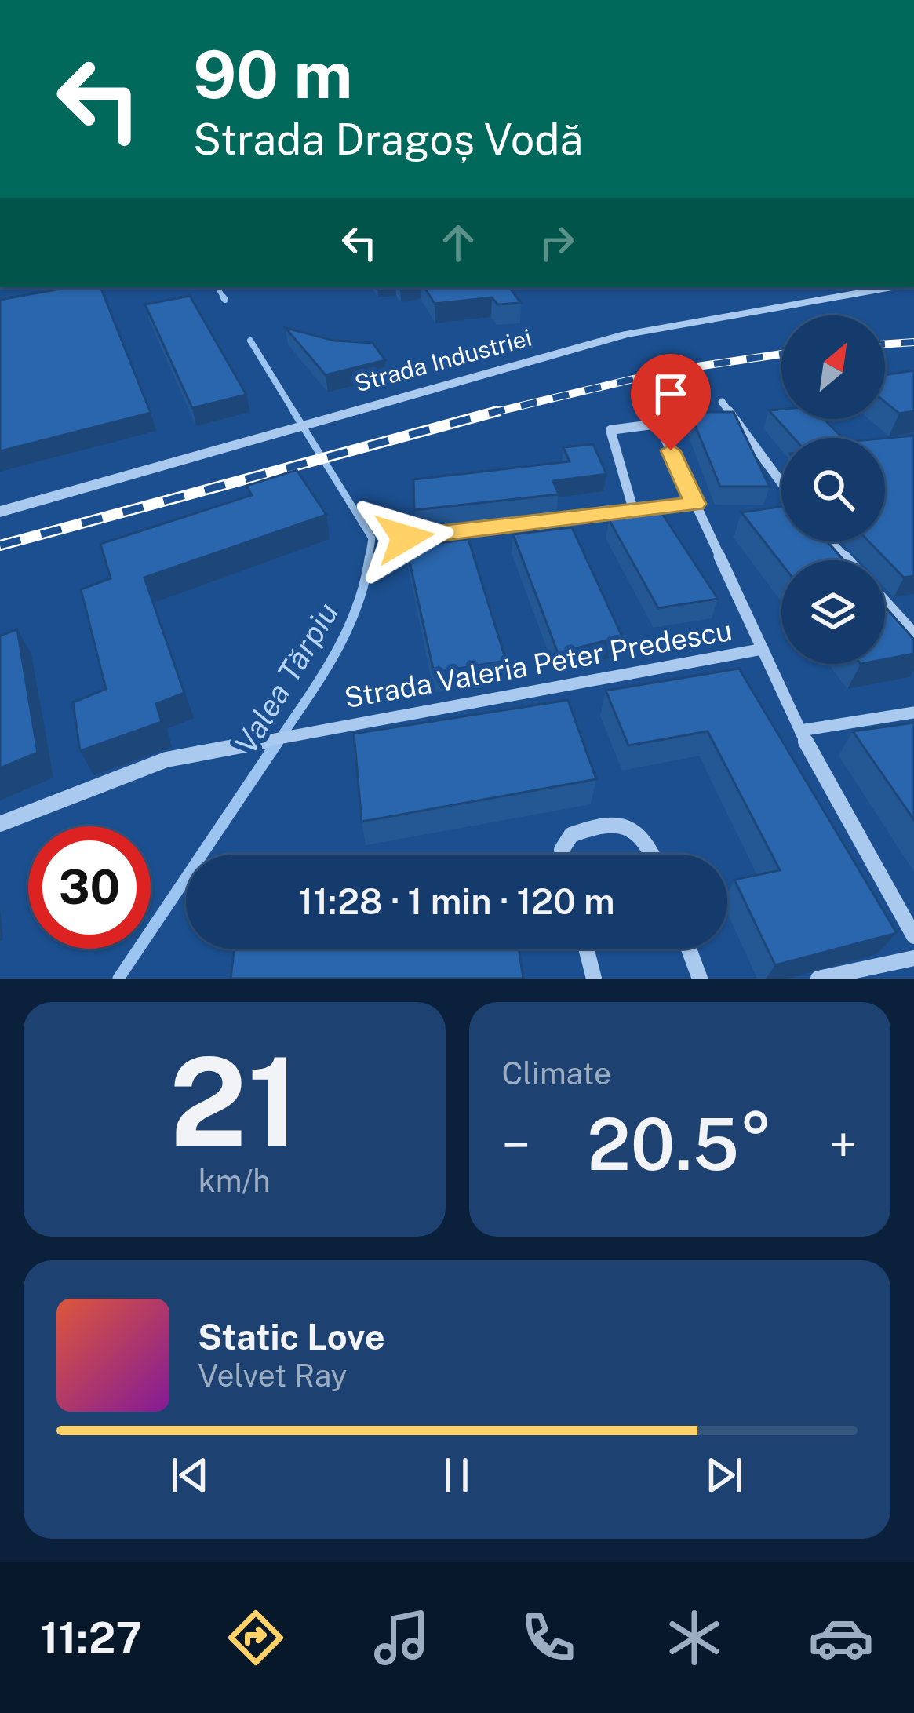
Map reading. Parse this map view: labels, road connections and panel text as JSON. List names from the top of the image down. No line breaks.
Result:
{"streets":{"street":["Strada Industriei","Strada Valeria Peter Predescu"]},"water":["Valea Tărpiu"],"north":"top right","page":{"turn":["90 m","Strada Dragoș Vodă"],"limit":"30","trip":"11:28 · 1 min · 120 m","tile":[["21","km/h"],"Climate"],"heat":["−","20.5°","+"],"song":["Static Love","Velvet Ray"],"tabs":"11:27"}}
